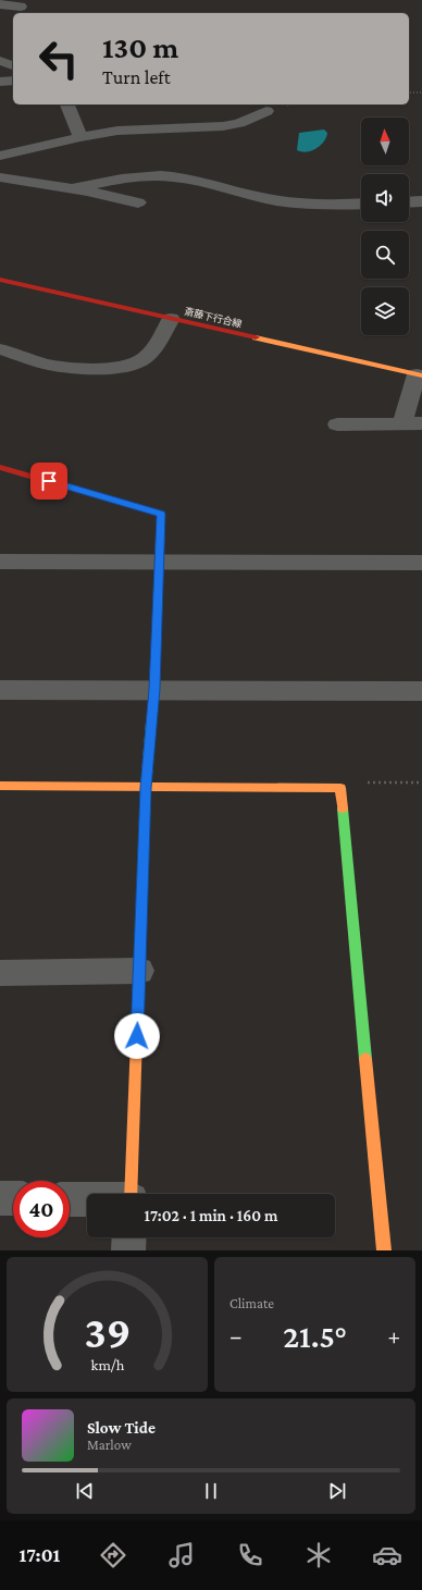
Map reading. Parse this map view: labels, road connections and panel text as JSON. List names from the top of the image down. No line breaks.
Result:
{"streets":{"street":["斎藤下行合線"]},"north":"top","page":{"turn":["130 m","Turn left"],"limit":"40","trip":"17:02 · 1 min · 160 m","tile":"Climate","heat":["−","21.5°","+"],"song":["Slow Tide","Marlow"],"tabs":"17:01","gauge":["39","km/h"]}}
